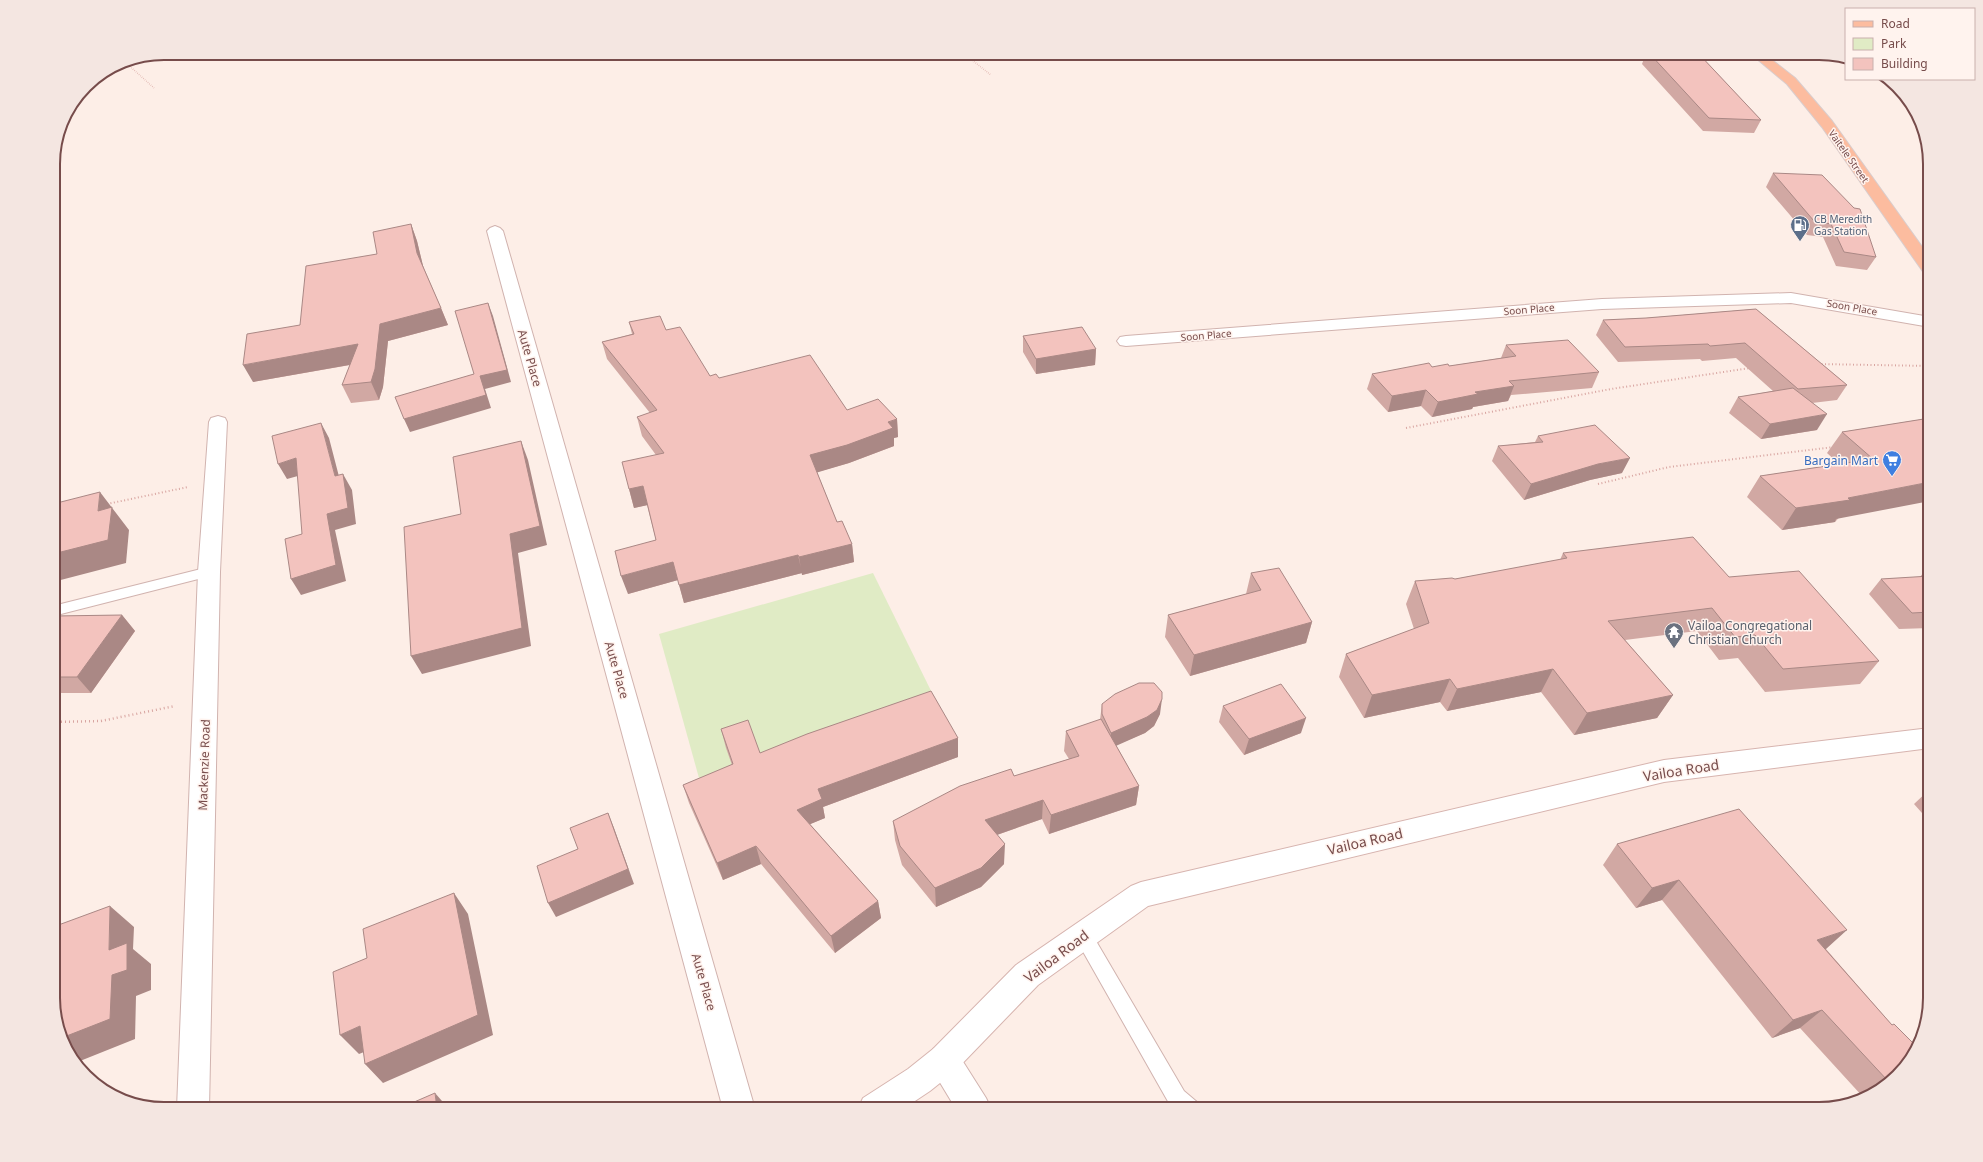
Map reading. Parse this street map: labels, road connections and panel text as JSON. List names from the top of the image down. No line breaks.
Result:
{"streets":{"main road":["Vaitele Street"],"street":["Soon Place","Aute Place","Mackenzie Road","Vailoa Road"]},"places":{"fuel station":["CB Meredith Gas Station"],"supermarket":["Bargain Mart"],"temple":["Vailoa Congregational Christian Church"]},"legend":["Road","Park","Building"]}
